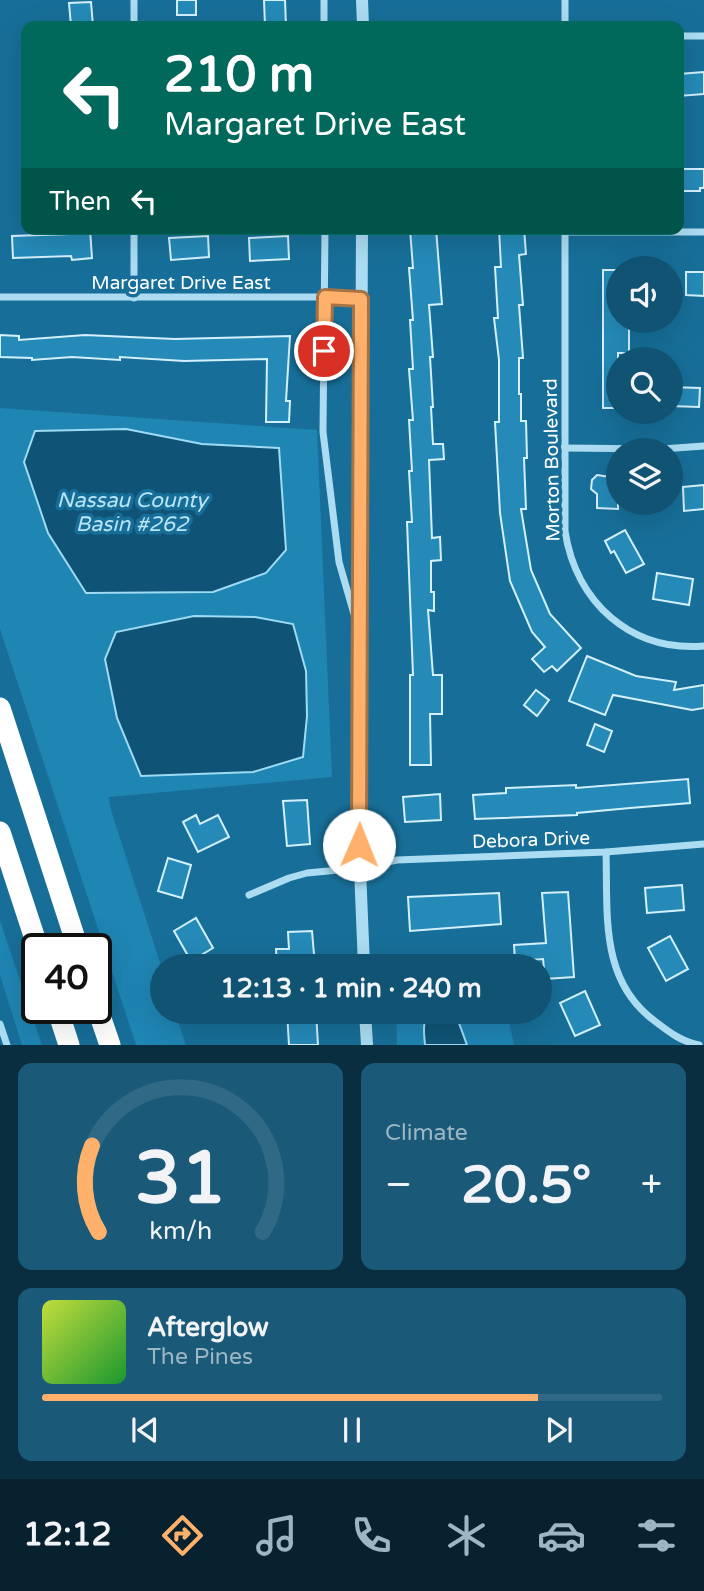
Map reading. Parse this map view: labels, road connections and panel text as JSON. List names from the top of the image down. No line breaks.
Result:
{"streets":{"street":["Margaret Drive East","Morton Boulevard","Debora Drive"]},"water":["Nassau County Basin #262"],"page":{"turn":["210 m","Margaret Drive East"],"then":"Then","limit":"40","trip":"12:13 · 1 min · 240 m","tile":"Climate","heat":["−","20.5°","+"],"song":["Afterglow","The Pines"],"tabs":"12:12","gauge":["31","km/h"]}}
